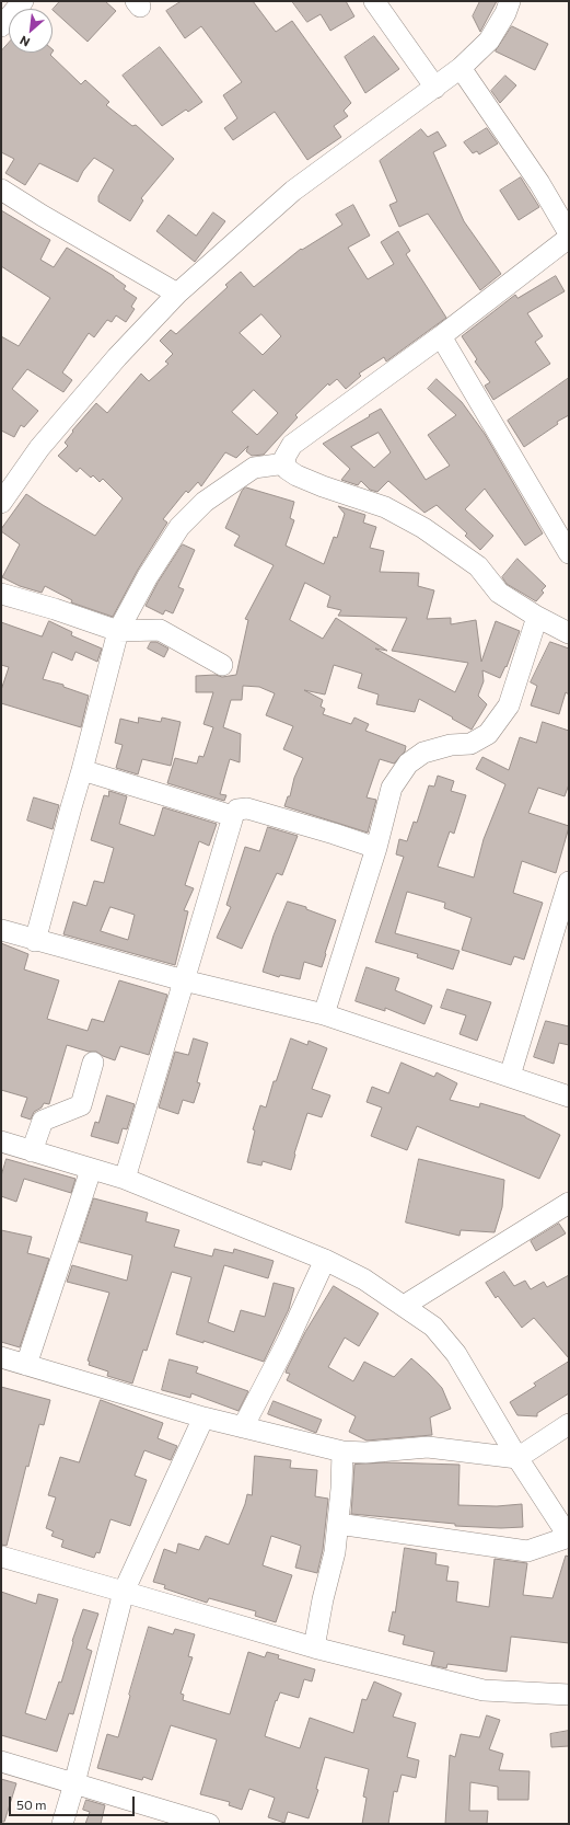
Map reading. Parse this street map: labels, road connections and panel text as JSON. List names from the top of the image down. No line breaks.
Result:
{"scale_bar":"50 m","north":"bottom left"}
